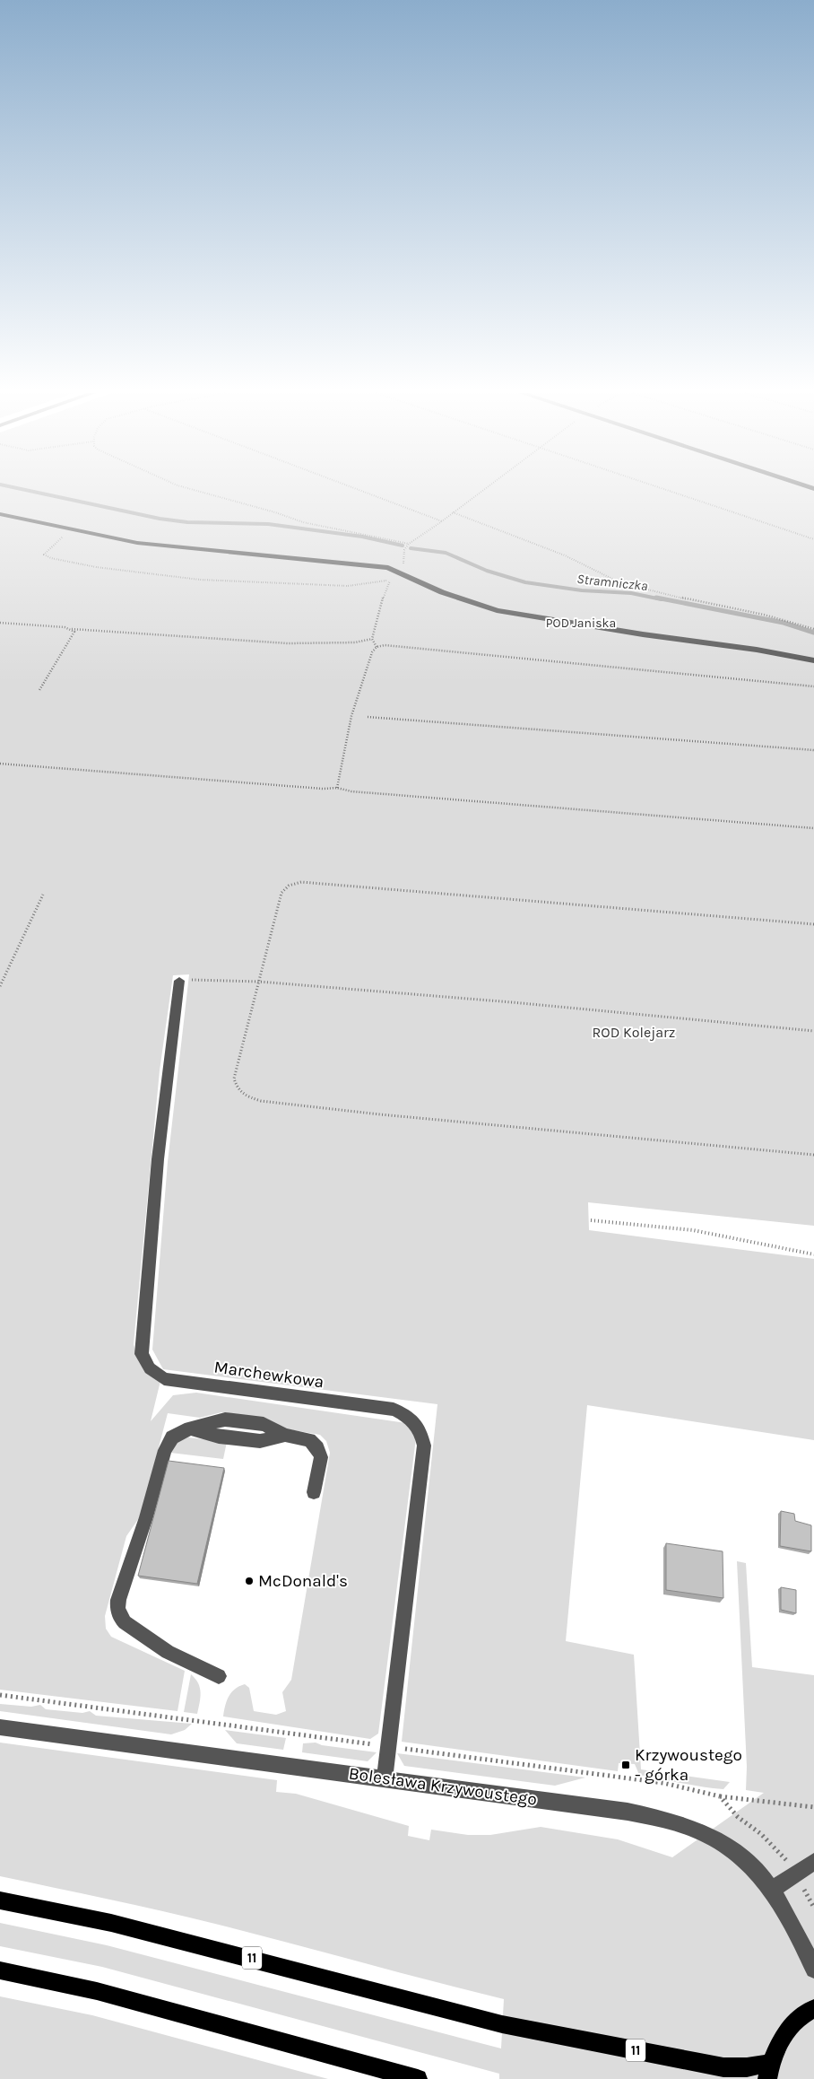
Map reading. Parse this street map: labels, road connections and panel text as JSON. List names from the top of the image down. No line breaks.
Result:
{"streets":{"main road":["11"],"street":["Marchewkowa","Bolesława Krzywoustego"]},"crossings":[["Marchewkowa","Bolesława Krzywoustego"]],"water":["Stramniczka"],"parks":["POD Janiska","ROD Kolejarz"],"places":{"other":["McDonald's"],"transit":["Krzywoustego - górka"]}}
